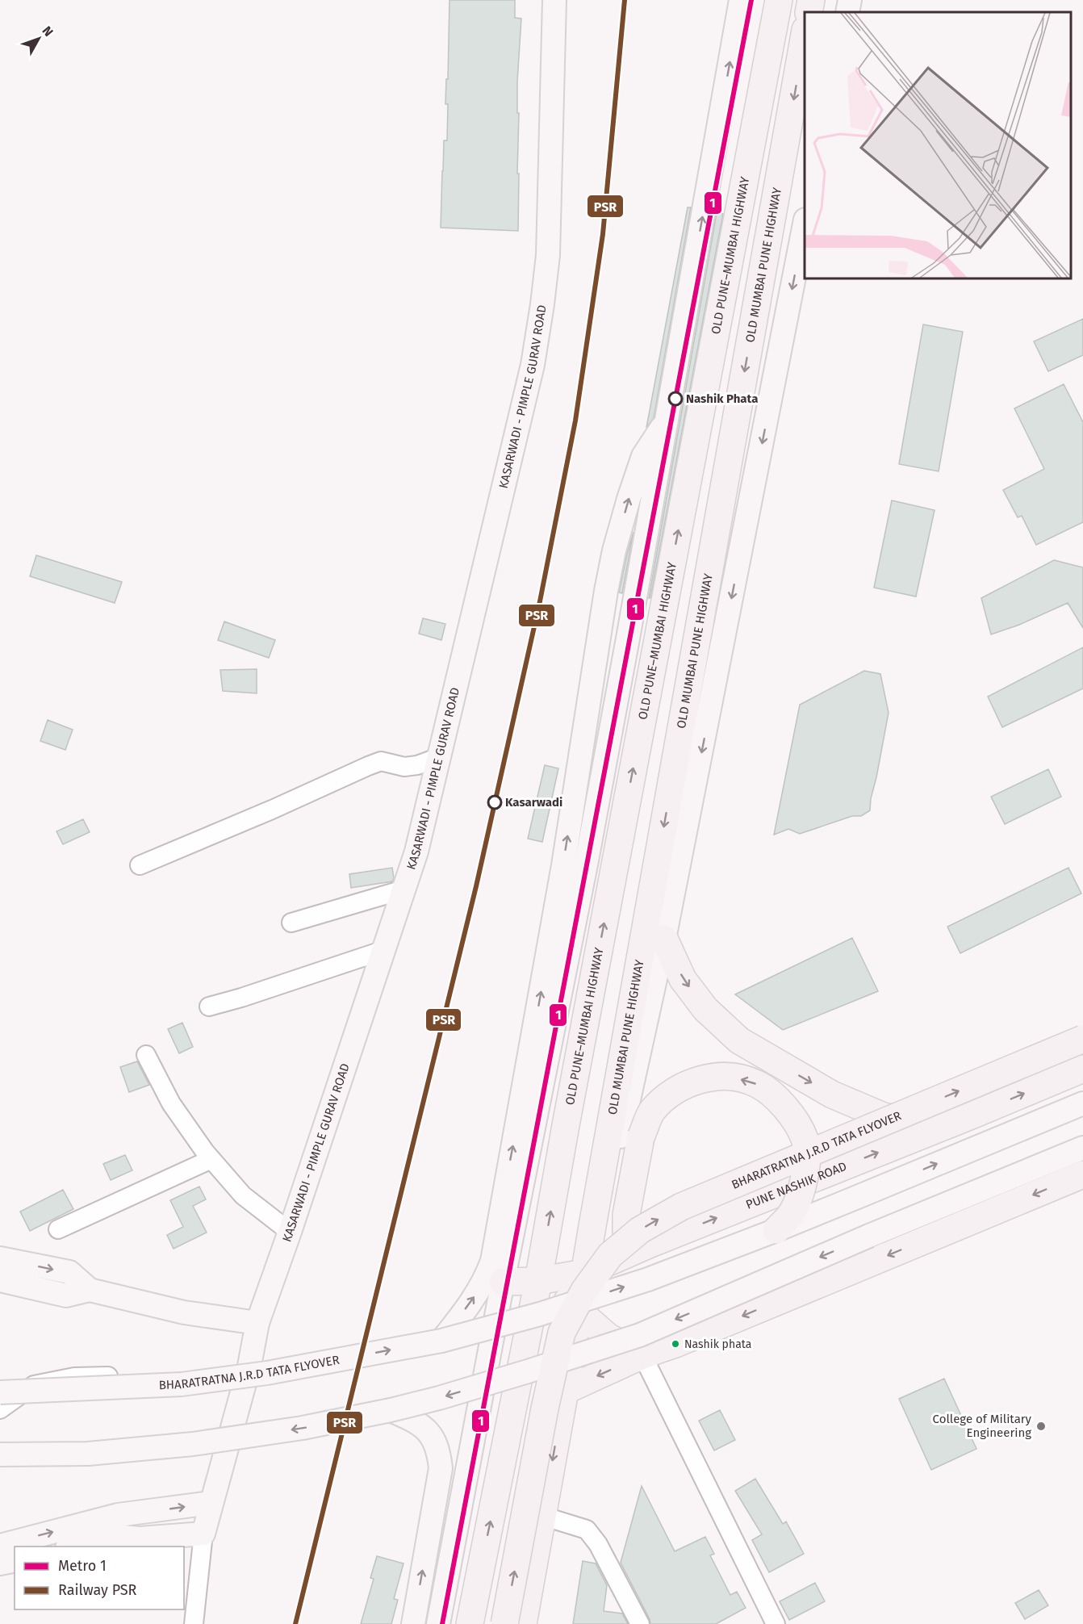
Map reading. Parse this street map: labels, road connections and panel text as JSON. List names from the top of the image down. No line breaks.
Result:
{"streets":{"highway":["OLD PUNE–MUMBAI HIGHWAY","OLD MUMBAI PUNE HIGHWAY","BHARATRATNA J.R.D TATA FLYOVER","PUNE NASHIK ROAD"],"main road":["KASARWADI - PIMPLE GURAV ROAD"]},"crossings":[["OLD PUNE–MUMBAI HIGHWAY","PUNE NASHIK ROAD"],["OLD MUMBAI PUNE HIGHWAY","PUNE NASHIK ROAD"]],"one_way":["OLD PUNE–MUMBAI HIGHWAY","OLD MUMBAI PUNE HIGHWAY"],"places":["Nashik Phata","Kasarwadi","Nashik phata","College of Military Engineering"],"lines":["metro line 1","rail line PSR"],"legend":["Metro 1","Railway PSR"],"north":"top right"}
